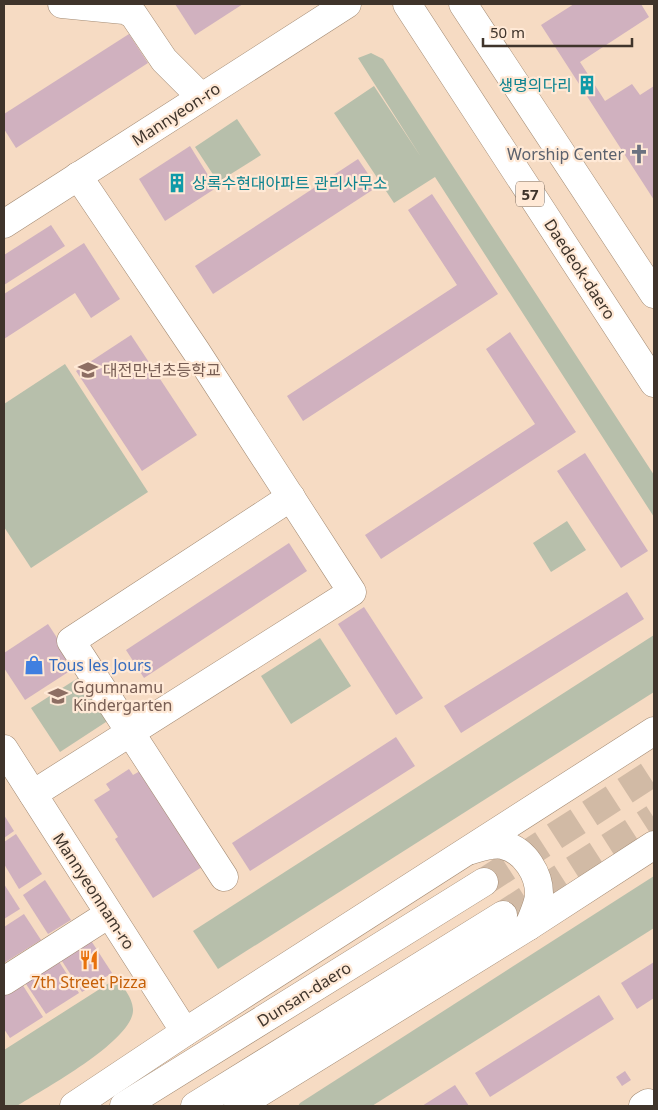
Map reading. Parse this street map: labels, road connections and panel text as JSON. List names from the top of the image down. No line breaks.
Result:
{"streets":{"main road":["Mannyeon-ro","57","Daedeok-daero","Mannyeonnam-ro","Dunsan-daero"]},"places":{"building":["생명의다리","상록수현대아파트 관리사무소"],"church":["Worship Center"],"school or university":["대전만년초등학교","Ggumnamu Kindergarten"],"shop":["Tous les Jours"],"restaurant":["7th Street Pizza"]},"scale_bar":"50 m"}
